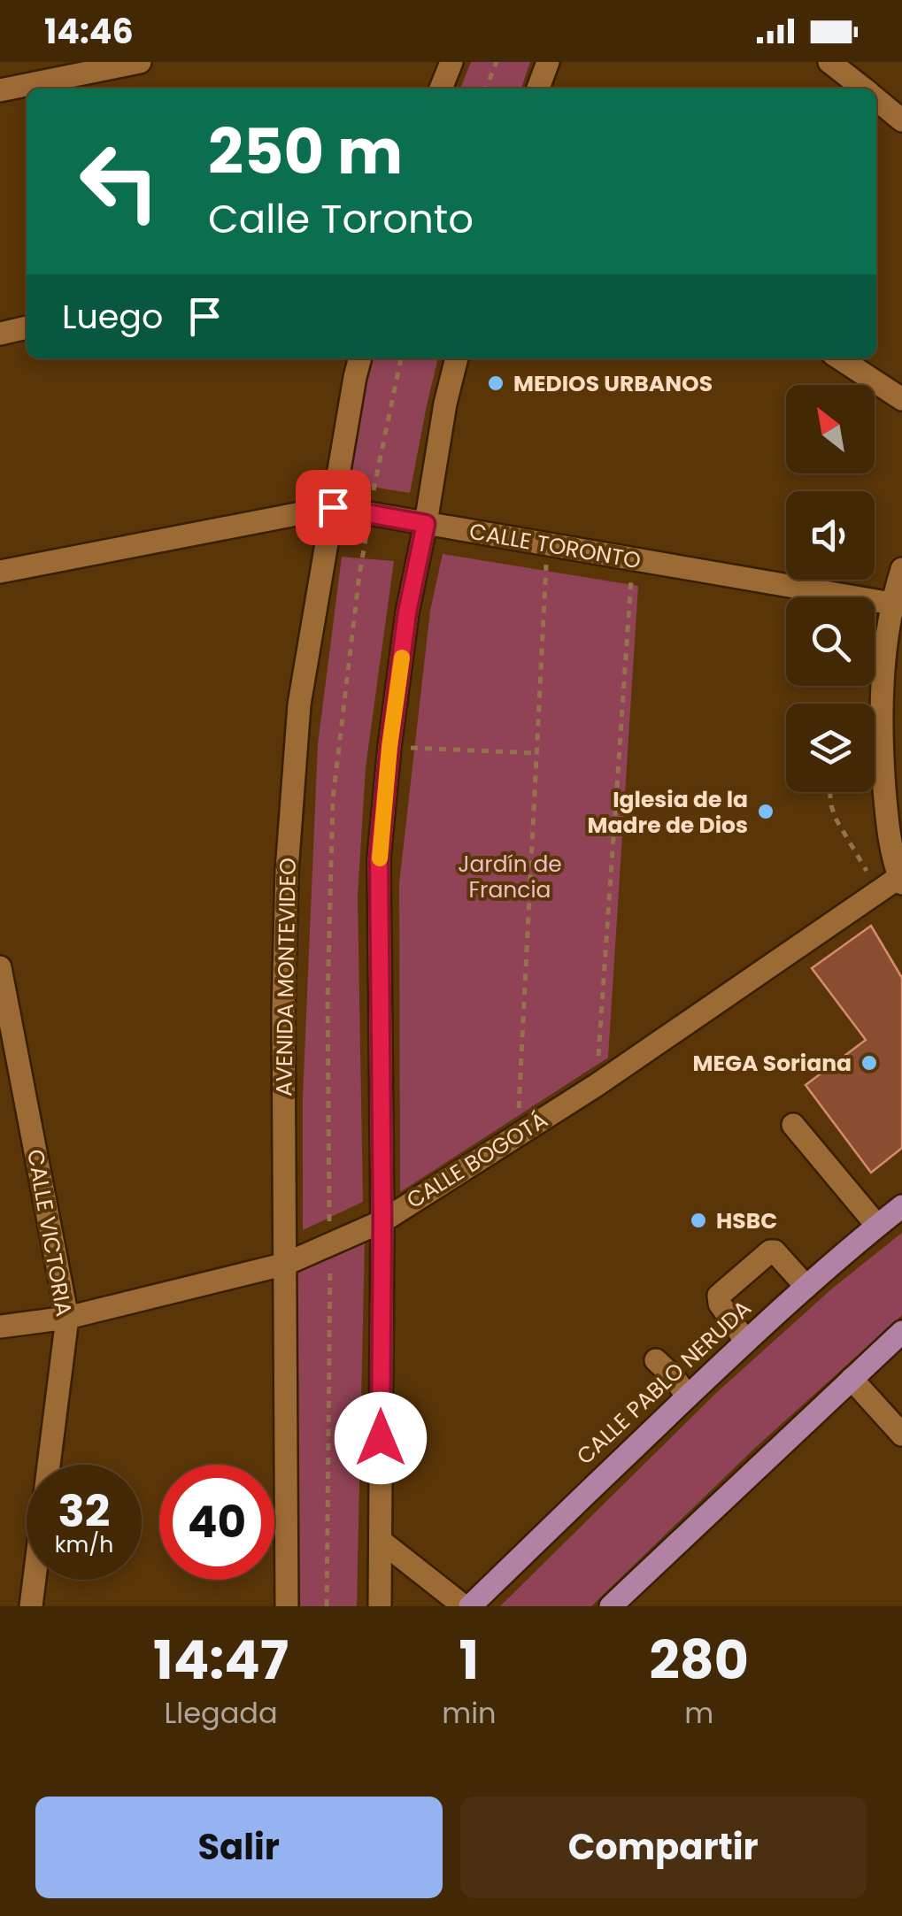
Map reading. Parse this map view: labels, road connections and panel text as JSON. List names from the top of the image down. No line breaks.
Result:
{"streets":{"main road":["CALLE PABLO NERUDA"],"street":["CALLE TORONTO","AVENIDA MONTEVIDEO","CALLE BOGOTÁ","CALLE VICTORIA"]},"crossings":[["CALLE TORONTO","AVENIDA MONTEVIDEO"],["AVENIDA MONTEVIDEO","CALLE BOGOTÁ"],["CALLE BOGOTÁ","CALLE VICTORIA"]],"parks":["Jardín de Francia"],"places":["MEDIOS URBANOS","Iglesia de la Madre de Dios","MEGA Soriana","HSBC"],"north":"top left","page":{"status":"14:46","turn":["250 m","Calle Toronto"],"then":"Luego","speed":"32 km/h","limit":"40","eta":["14:47","Llegada","1","min","280","m"],"buttons":["Salir","Compartir"]}}
